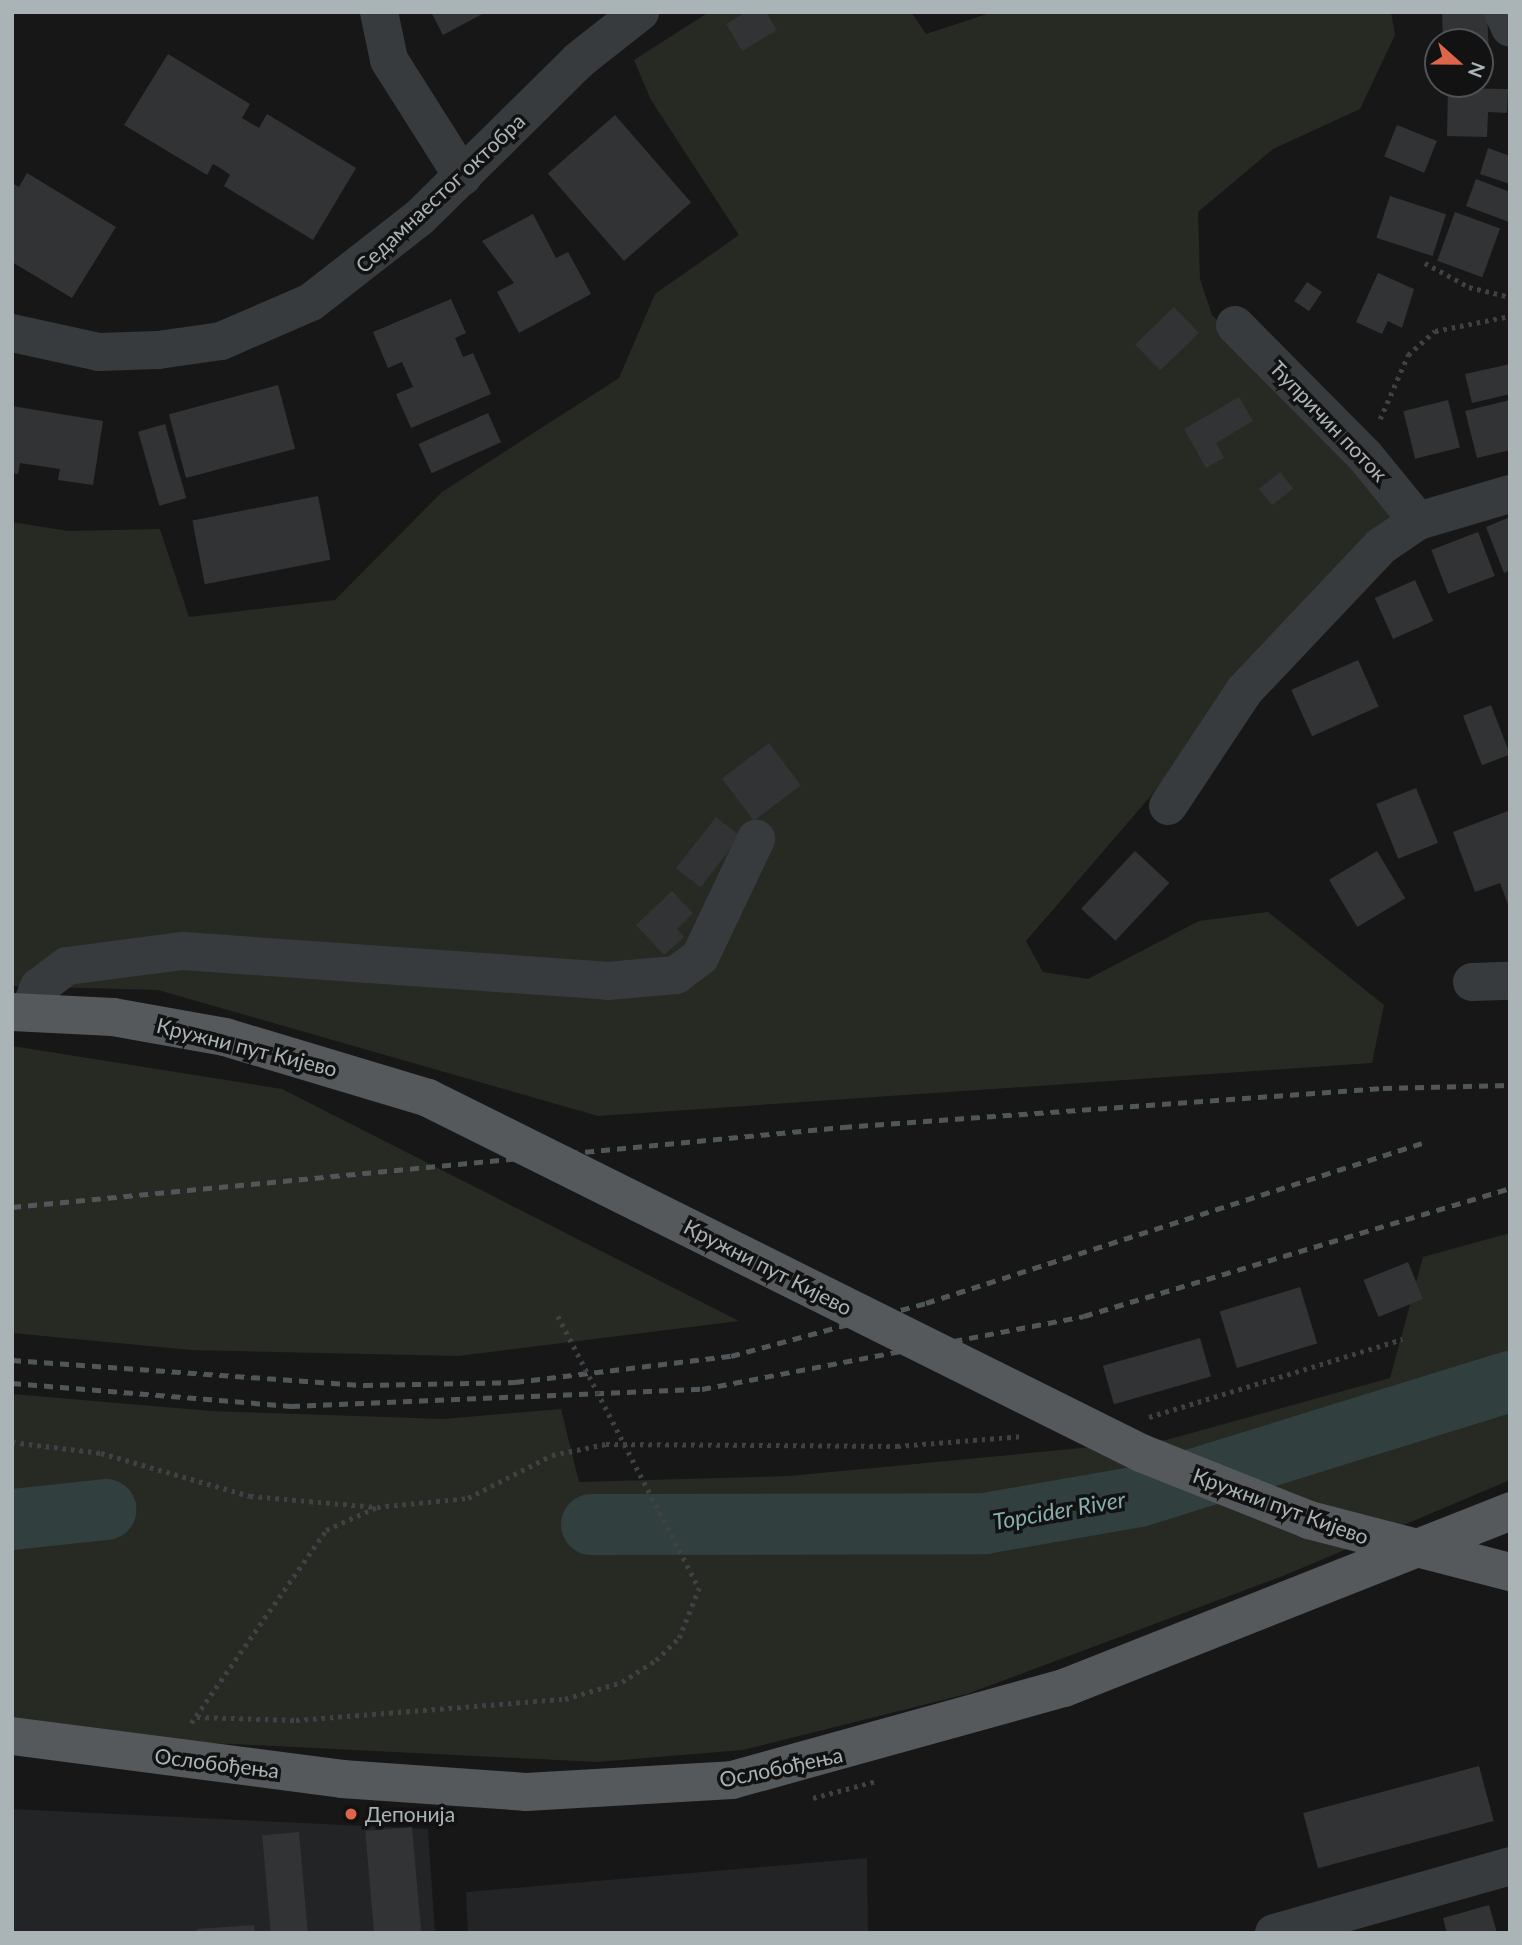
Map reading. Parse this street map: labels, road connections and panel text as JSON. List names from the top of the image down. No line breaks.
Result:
{"streets":{"main road":["Кружни пут Кијево","Ослобођења"],"street":["Седамнаестог октобра","Ћупричин поток"]},"water":["Topcider River"],"places":["Депонија"],"north":"right"}
